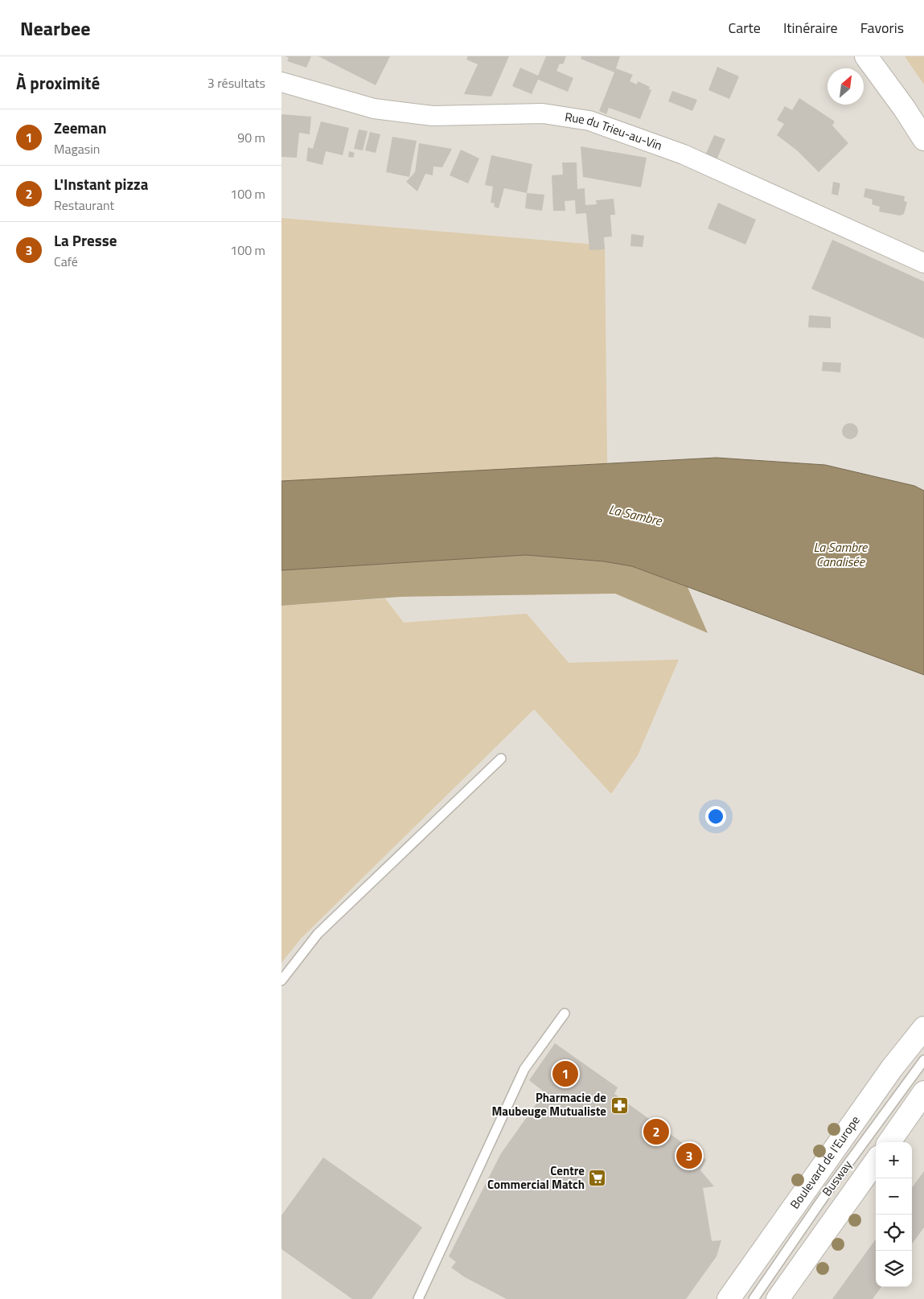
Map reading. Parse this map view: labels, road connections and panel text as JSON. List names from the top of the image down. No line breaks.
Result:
{"streets":{"main road":["Boulevard de l'Europe"],"street":["Rue du Trieu-au-Vin"],"lane":["Busway"]},"water":["La Sambre","La Sambre Canalisée"],"places":{"pharmacy":["Pharmacie de Maubeuge Mutualiste"],"supermarket":["Centre Commercial Match"]},"north":"top right","page":{"header":"Nearbee","nav":["Carte","Itinéraire","Favoris"],"heading":["À proximité","3 résultats"],"list":[{"mark":"1","name":"Zeeman","note":"Magasin","value":"90 m"},{"mark":"2","name":"L'Instant pizza","note":"Restaurant","value":"100 m"},{"mark":"3","name":"La Presse","note":"Café","value":"100 m"}],"pins":["1","2","3"],"map_buttons":["+","−"]}}
